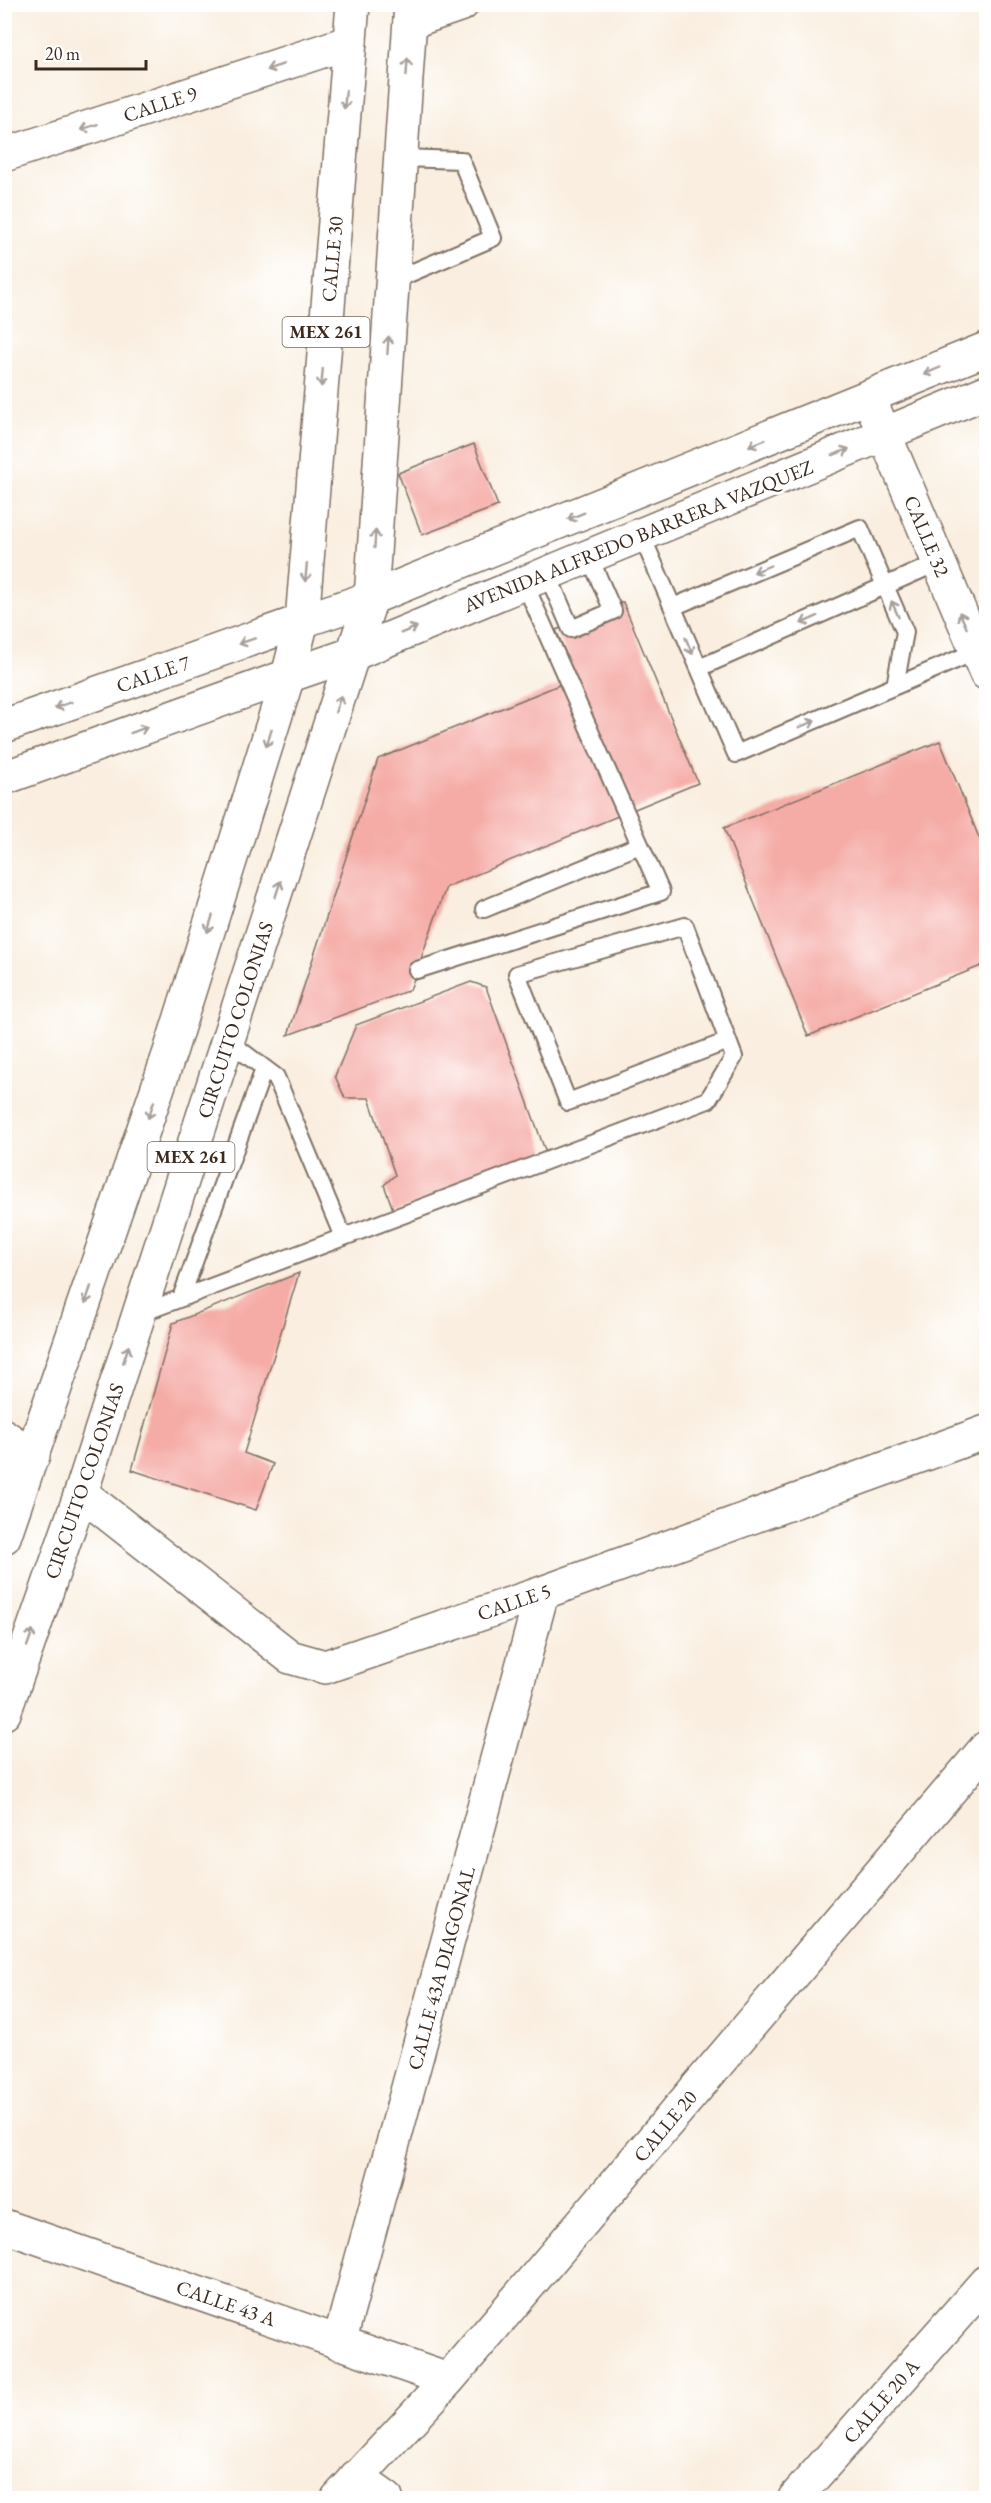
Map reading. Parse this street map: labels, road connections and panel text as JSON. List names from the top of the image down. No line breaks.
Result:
{"streets":{"street":["CALLE 9","CALLE 30","MEX 261","AVENIDA ALFREDO BARRERA VAZQUEZ","CALLE 32","CALLE 7","CIRCUITO COLONIAS","CALLE 5","CALLE 43A DIAGONAL","CALLE 20","CALLE 43 A","CALLE 20 A"]},"crossings":[["CALLE 9","CALLE 30"],["CALLE 30","MEX 261"],["CALLE 30","CALLE 7"],["MEX 261","AVENIDA ALFREDO BARRERA VAZQUEZ"],["MEX 261","CALLE 7"],["MEX 261","CIRCUITO COLONIAS"],["AVENIDA ALFREDO BARRERA VAZQUEZ","CALLE 32"],["AVENIDA ALFREDO BARRERA VAZQUEZ","CIRCUITO COLONIAS"],["CIRCUITO COLONIAS","CALLE 5"],["CALLE 5","CALLE 43A DIAGONAL"],["CALLE 43A DIAGONAL","CALLE 43 A"],["CALLE 20","CALLE 43 A"]],"one_way":["CALLE 9","CALLE 32"],"scale_bar":"20 m"}
